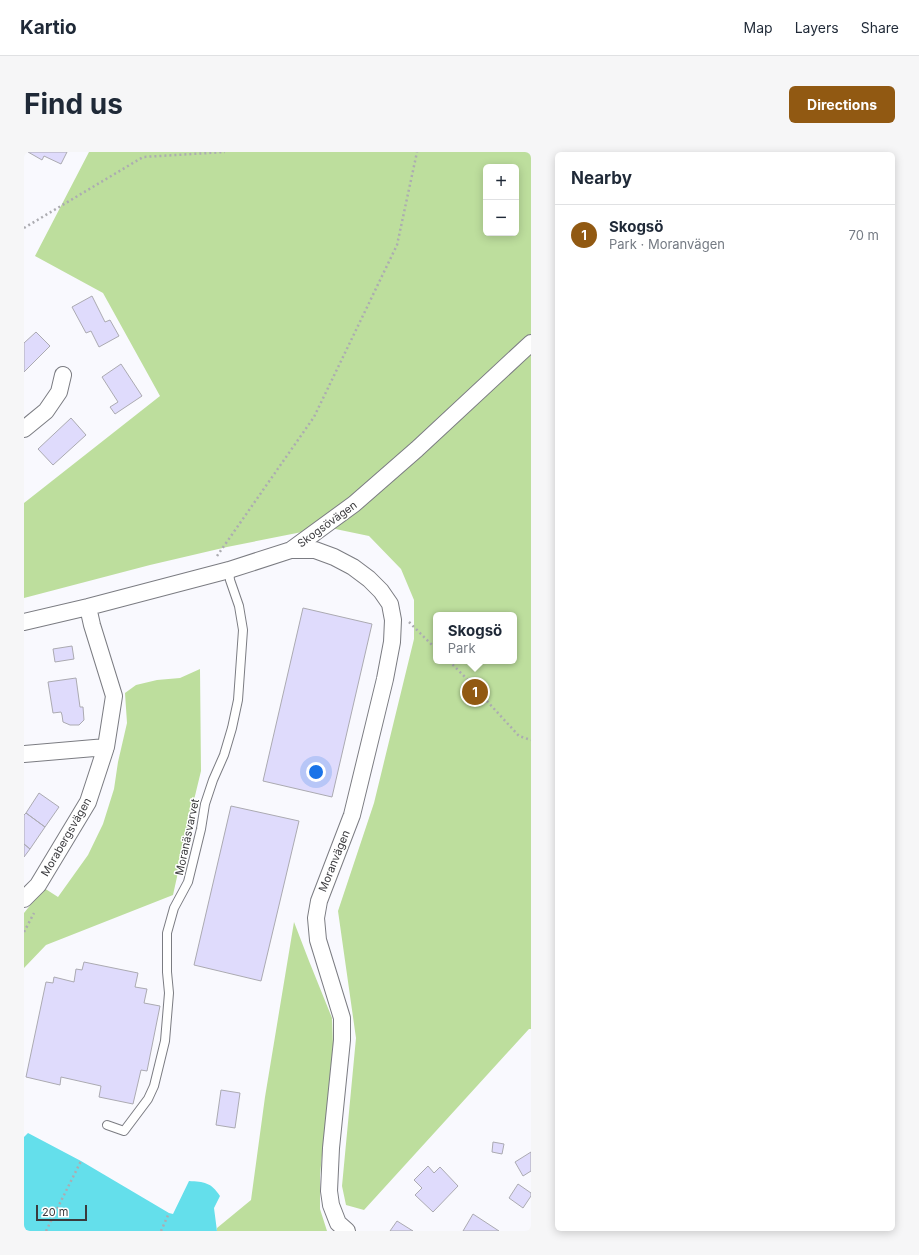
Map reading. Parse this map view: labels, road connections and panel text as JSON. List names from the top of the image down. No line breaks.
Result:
{"streets":{"street":["Skogsövägen","Morabergsvägen","Moranvägen"],"lane":["Moranäsvarvet"]},"crossings":[["Skogsövägen","Morabergsvägen"],["Skogsövägen","Moranäsvarvet"],["Skogsövägen","Moranvägen"]],"scale_bar":"20 m","page":{"header":"Kartio","nav":["Map","Layers","Share"],"buttons":"Directions","title":"Find us","heading":"Nearby","map_buttons":["+","−"],"list":[{"mark":"1","name":"Skogsö","note":"Park · Moranvägen","value":"70 m"}],"popup":["Skogsö","Park"],"pins":"1","scale":"20 m"}}
